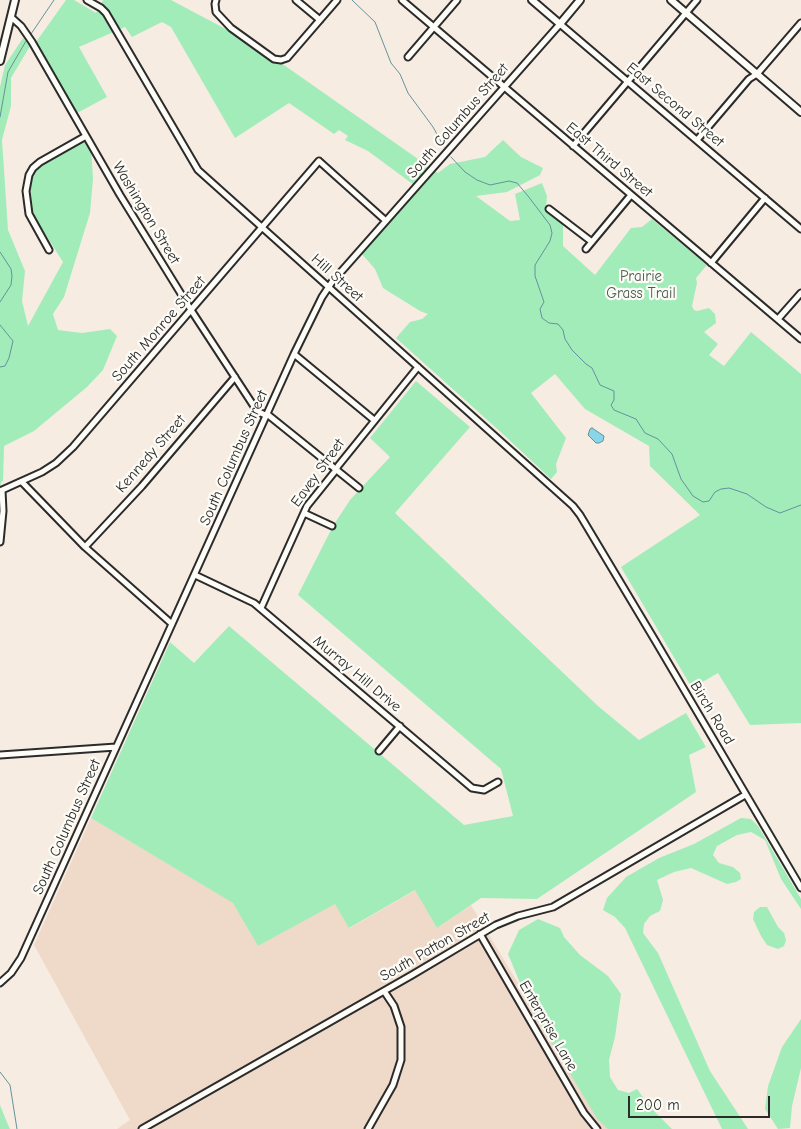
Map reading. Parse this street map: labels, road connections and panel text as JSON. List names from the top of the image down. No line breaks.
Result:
{"streets":{"main road":["East Second Street","South Columbus Street"],"street":["East Third Street","Washington Street","Hill Street","South Monroe Street","Kennedy Street","Eavey Street","Murray Hill Drive","Birch Road","South Patton Street","Enterprise Lane"]},"crossings":[["East Second Street","South Columbus Street"],["South Columbus Street","East Third Street"],["South Columbus Street","Washington Street"],["South Columbus Street","Hill Street"],["South Columbus Street","South Monroe Street"],["South Columbus Street","Murray Hill Drive"],["Washington Street","South Monroe Street"],["Washington Street","Kennedy Street"],["Washington Street","Eavey Street"],["Hill Street","South Monroe Street"],["Hill Street","Eavey Street"],["Hill Street","Birch Road"],["Eavey Street","Murray Hill Drive"],["Birch Road","South Patton Street"],["South Patton Street","Enterprise Lane"]],"parks":["Prairie Grass Trail"],"scale_bar":"200 m"}
